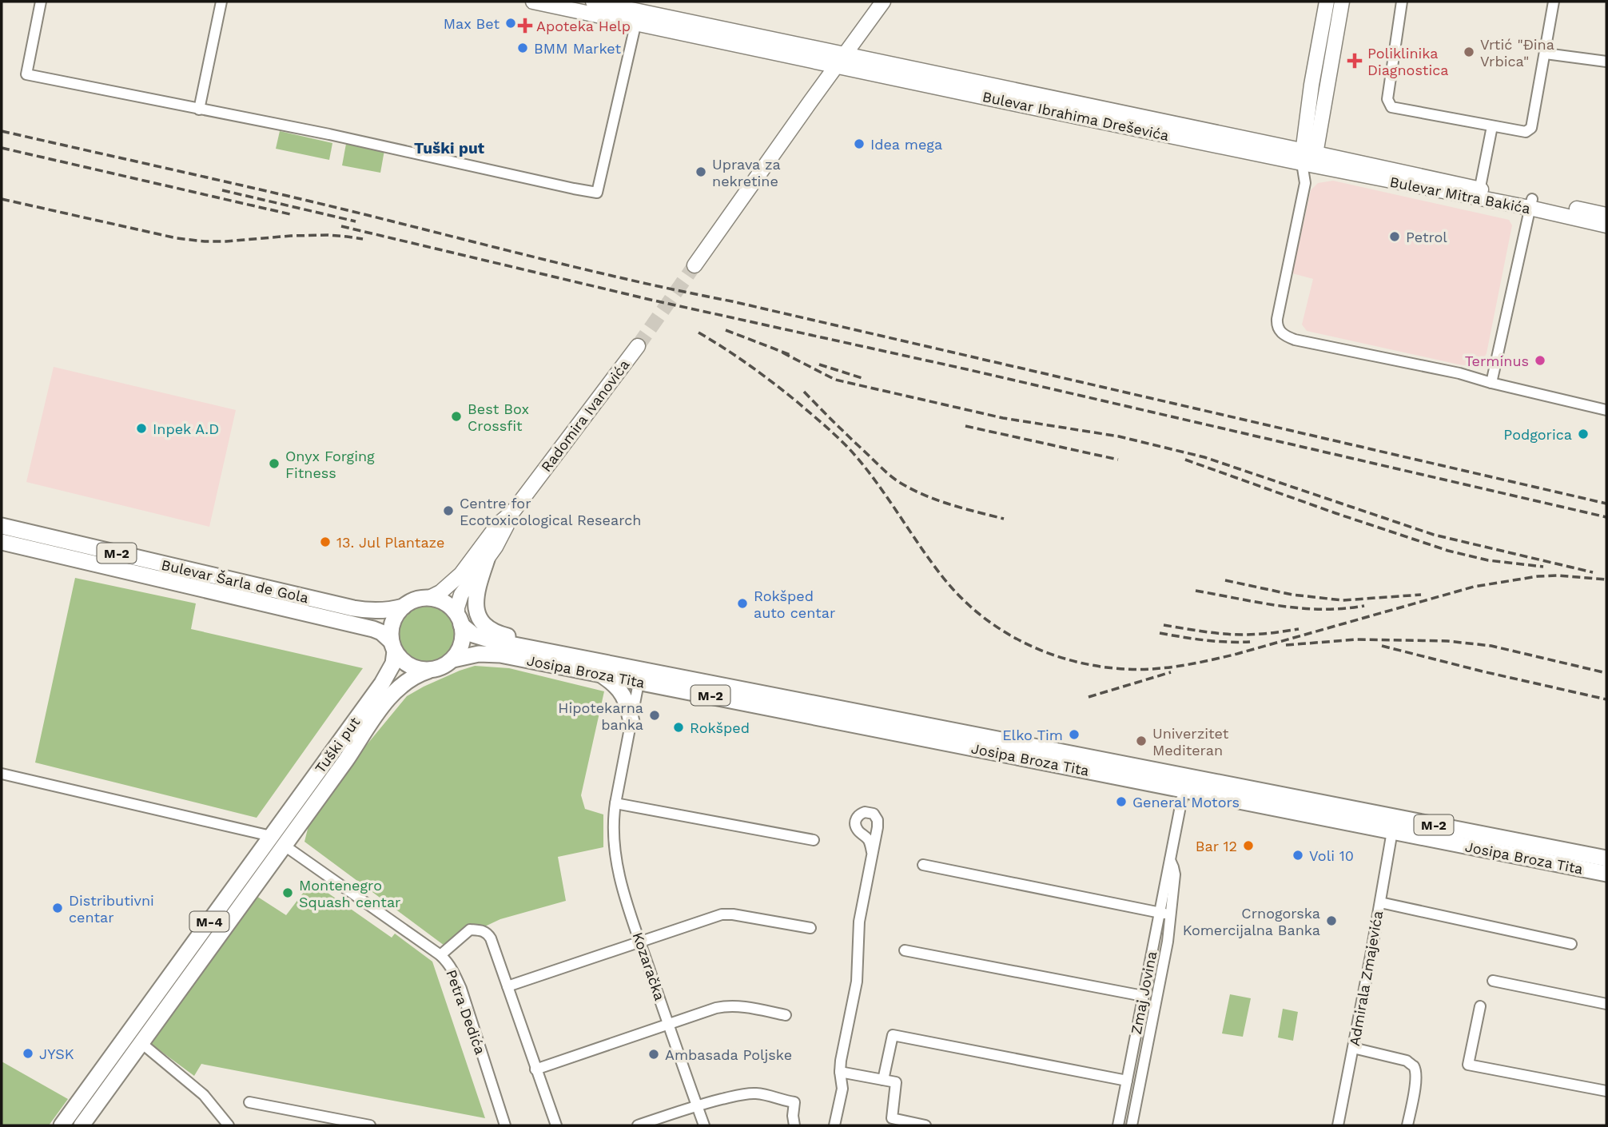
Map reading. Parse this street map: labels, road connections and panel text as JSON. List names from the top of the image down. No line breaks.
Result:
{"streets":{"main road":["M-2","Bulevar Šarla de Gola","Josipa Broza Tita","Tuški put","M-4"],"street":["Bulevar Ibrahima Dreševića","Bulevar Mitra Bakića","Radomira Ivanovića","Kozaračka","Admirala Zmajevića","Zmaj Jovina","Petra Dedića"]},"crossings":[["Bulevar Ibrahima Dreševića","Bulevar Mitra Bakića"],["M-2","Bulevar Šarla de Gola"],["M-2","Josipa Broza Tita"],["M-2","Tuški put"],["Bulevar Šarla de Gola","Josipa Broza Tita"],["Bulevar Šarla de Gola","Tuški put"],["Josipa Broza Tita","Tuški put"],["Josipa Broza Tita","Kozaračka"],["Josipa Broza Tita","Admirala Zmajevića"],["Josipa Broza Tita","Zmaj Jovina"],["Tuški put","M-4"],["Tuški put","Petra Dedića"],["M-4","Petra Dedića"]],"districts":["Tuški put"],"places":{"other":["Max Bet","BMM Market","Vrtić \"Đina Vrbica\"","Idea mega","Uprava za nekretine","Petrol","Terminus","Best Box Crossfit","Inpek A.D","Podgorica","Onyx Forging Fitness","Centre for Ecotoxicological Research","13. Jul Plantaze","Rokšped auto centar","Hipotekarna banka","Rokšped","Elko Tim","Univerzitet Mediteran","General Motors","Bar 12","Voli 10","Montenegro Squash centar","Distributivni centar","Crnogorska Komercijalna Banka","JYSK","Ambasada Poljske"],"health":["Apoteka Help","Poliklinika Diagnostica"]}}
